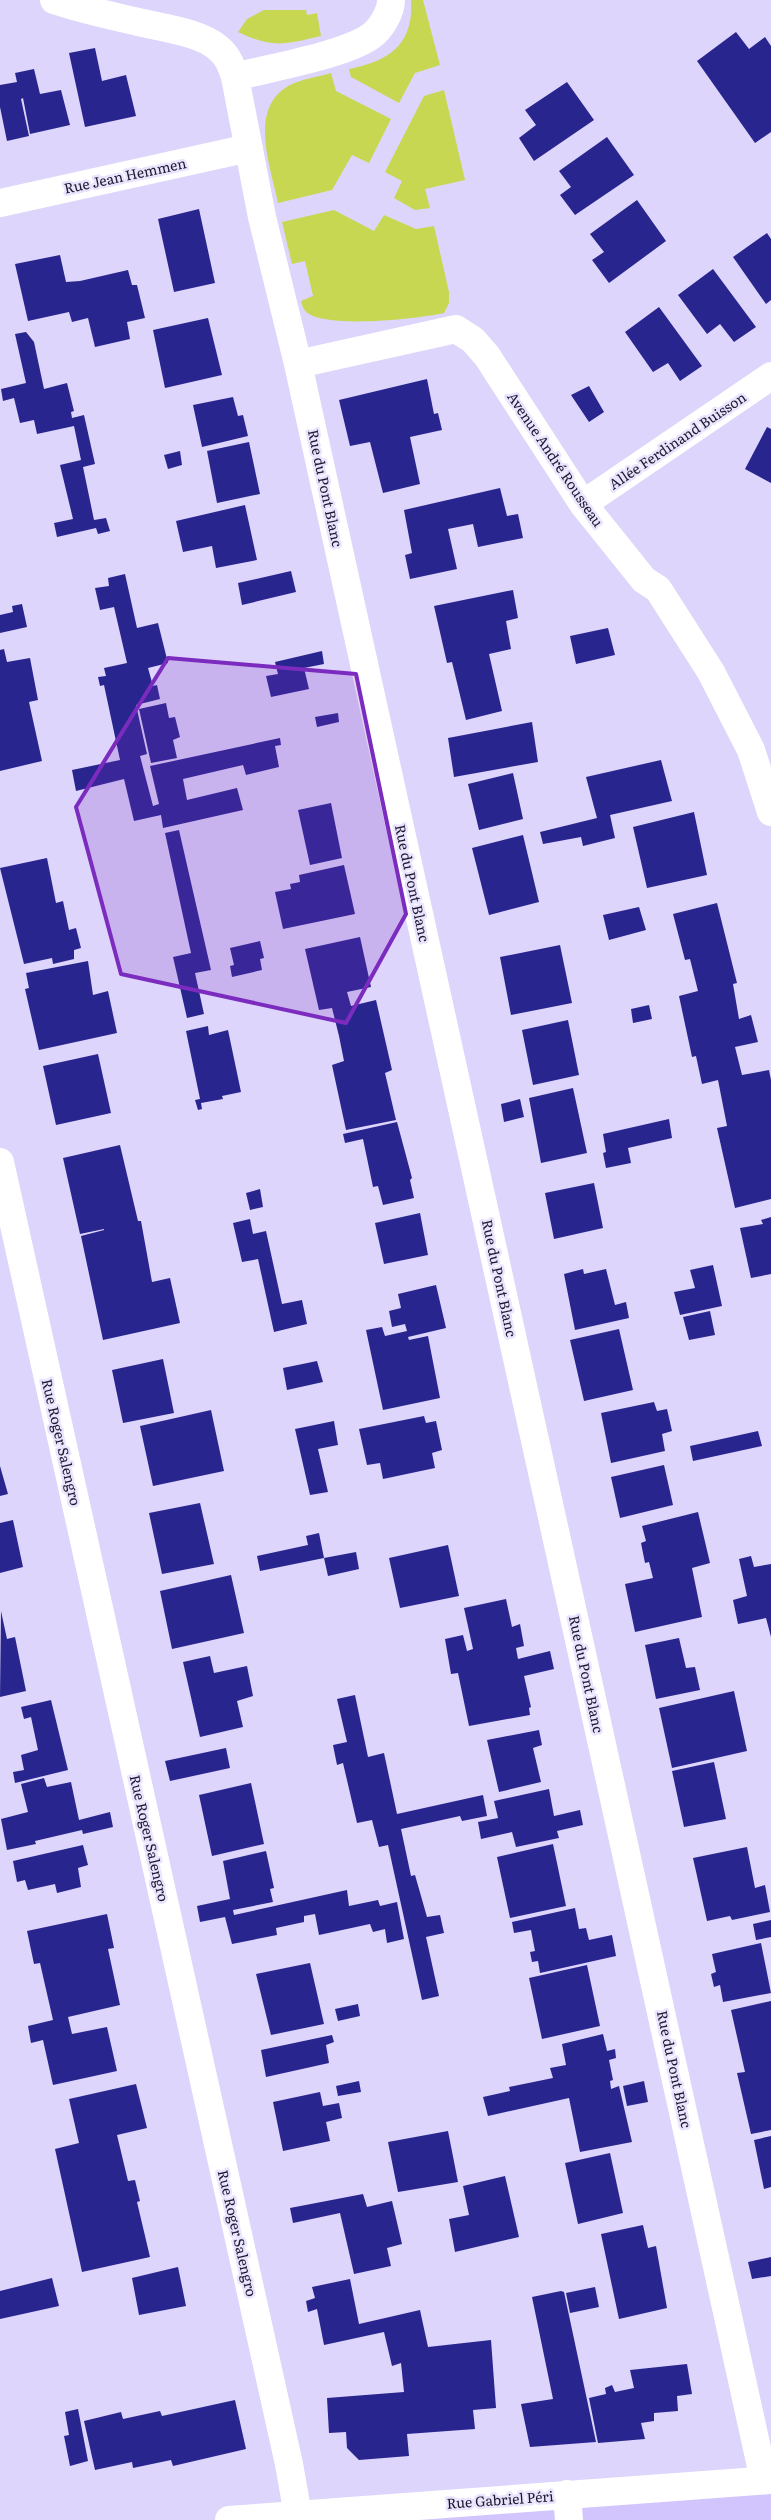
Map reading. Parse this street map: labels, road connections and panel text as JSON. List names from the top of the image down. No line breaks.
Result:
{"streets":{"street":["Rue Jean Hemmen","Allée Ferdinand Buisson","Avenue André Rousseau","Rue du Pont Blanc","Rue Roger Salengro","Rue Gabriel Péri"]},"crossings":[["Rue Jean Hemmen","Rue du Pont Blanc"],["Allée Ferdinand Buisson","Avenue André Rousseau"],["Avenue André Rousseau","Rue du Pont Blanc"],["Rue du Pont Blanc","Rue Gabriel Péri"],["Rue Roger Salengro","Rue Gabriel Péri"]]}
